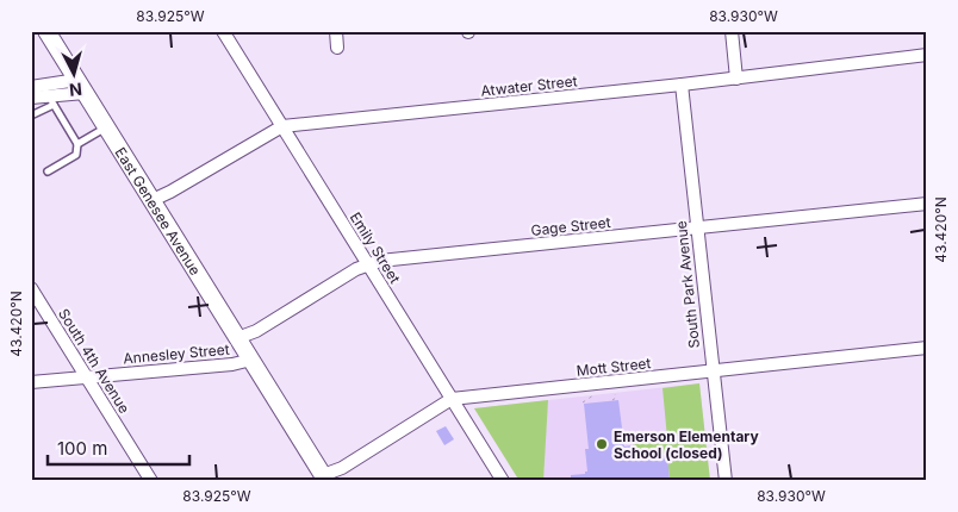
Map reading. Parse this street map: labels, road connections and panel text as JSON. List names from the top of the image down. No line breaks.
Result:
{"streets":{"main road":["East Genesee Avenue"],"street":["Atwater Street","Gage Street","Emily Street","South Park Avenue","Annesley Street","South 4th Avenue","Mott Street"]},"crossings":[["Atwater Street","East Genesee Avenue"],["Atwater Street","Emily Street"],["Atwater Street","South Park Avenue"],["East Genesee Avenue","Gage Street"],["East Genesee Avenue","Annesley Street"],["East Genesee Avenue","Mott Street"],["Gage Street","Emily Street"],["Gage Street","South Park Avenue"],["Emily Street","Mott Street"],["South Park Avenue","Mott Street"],["Annesley Street","South 4th Avenue"]],"places":["Emerson Elementary School (closed)"],"scale_bar":"100 m","north":"bottom","coordinates":["83.925°W","83.930°W","43.420°N"]}
